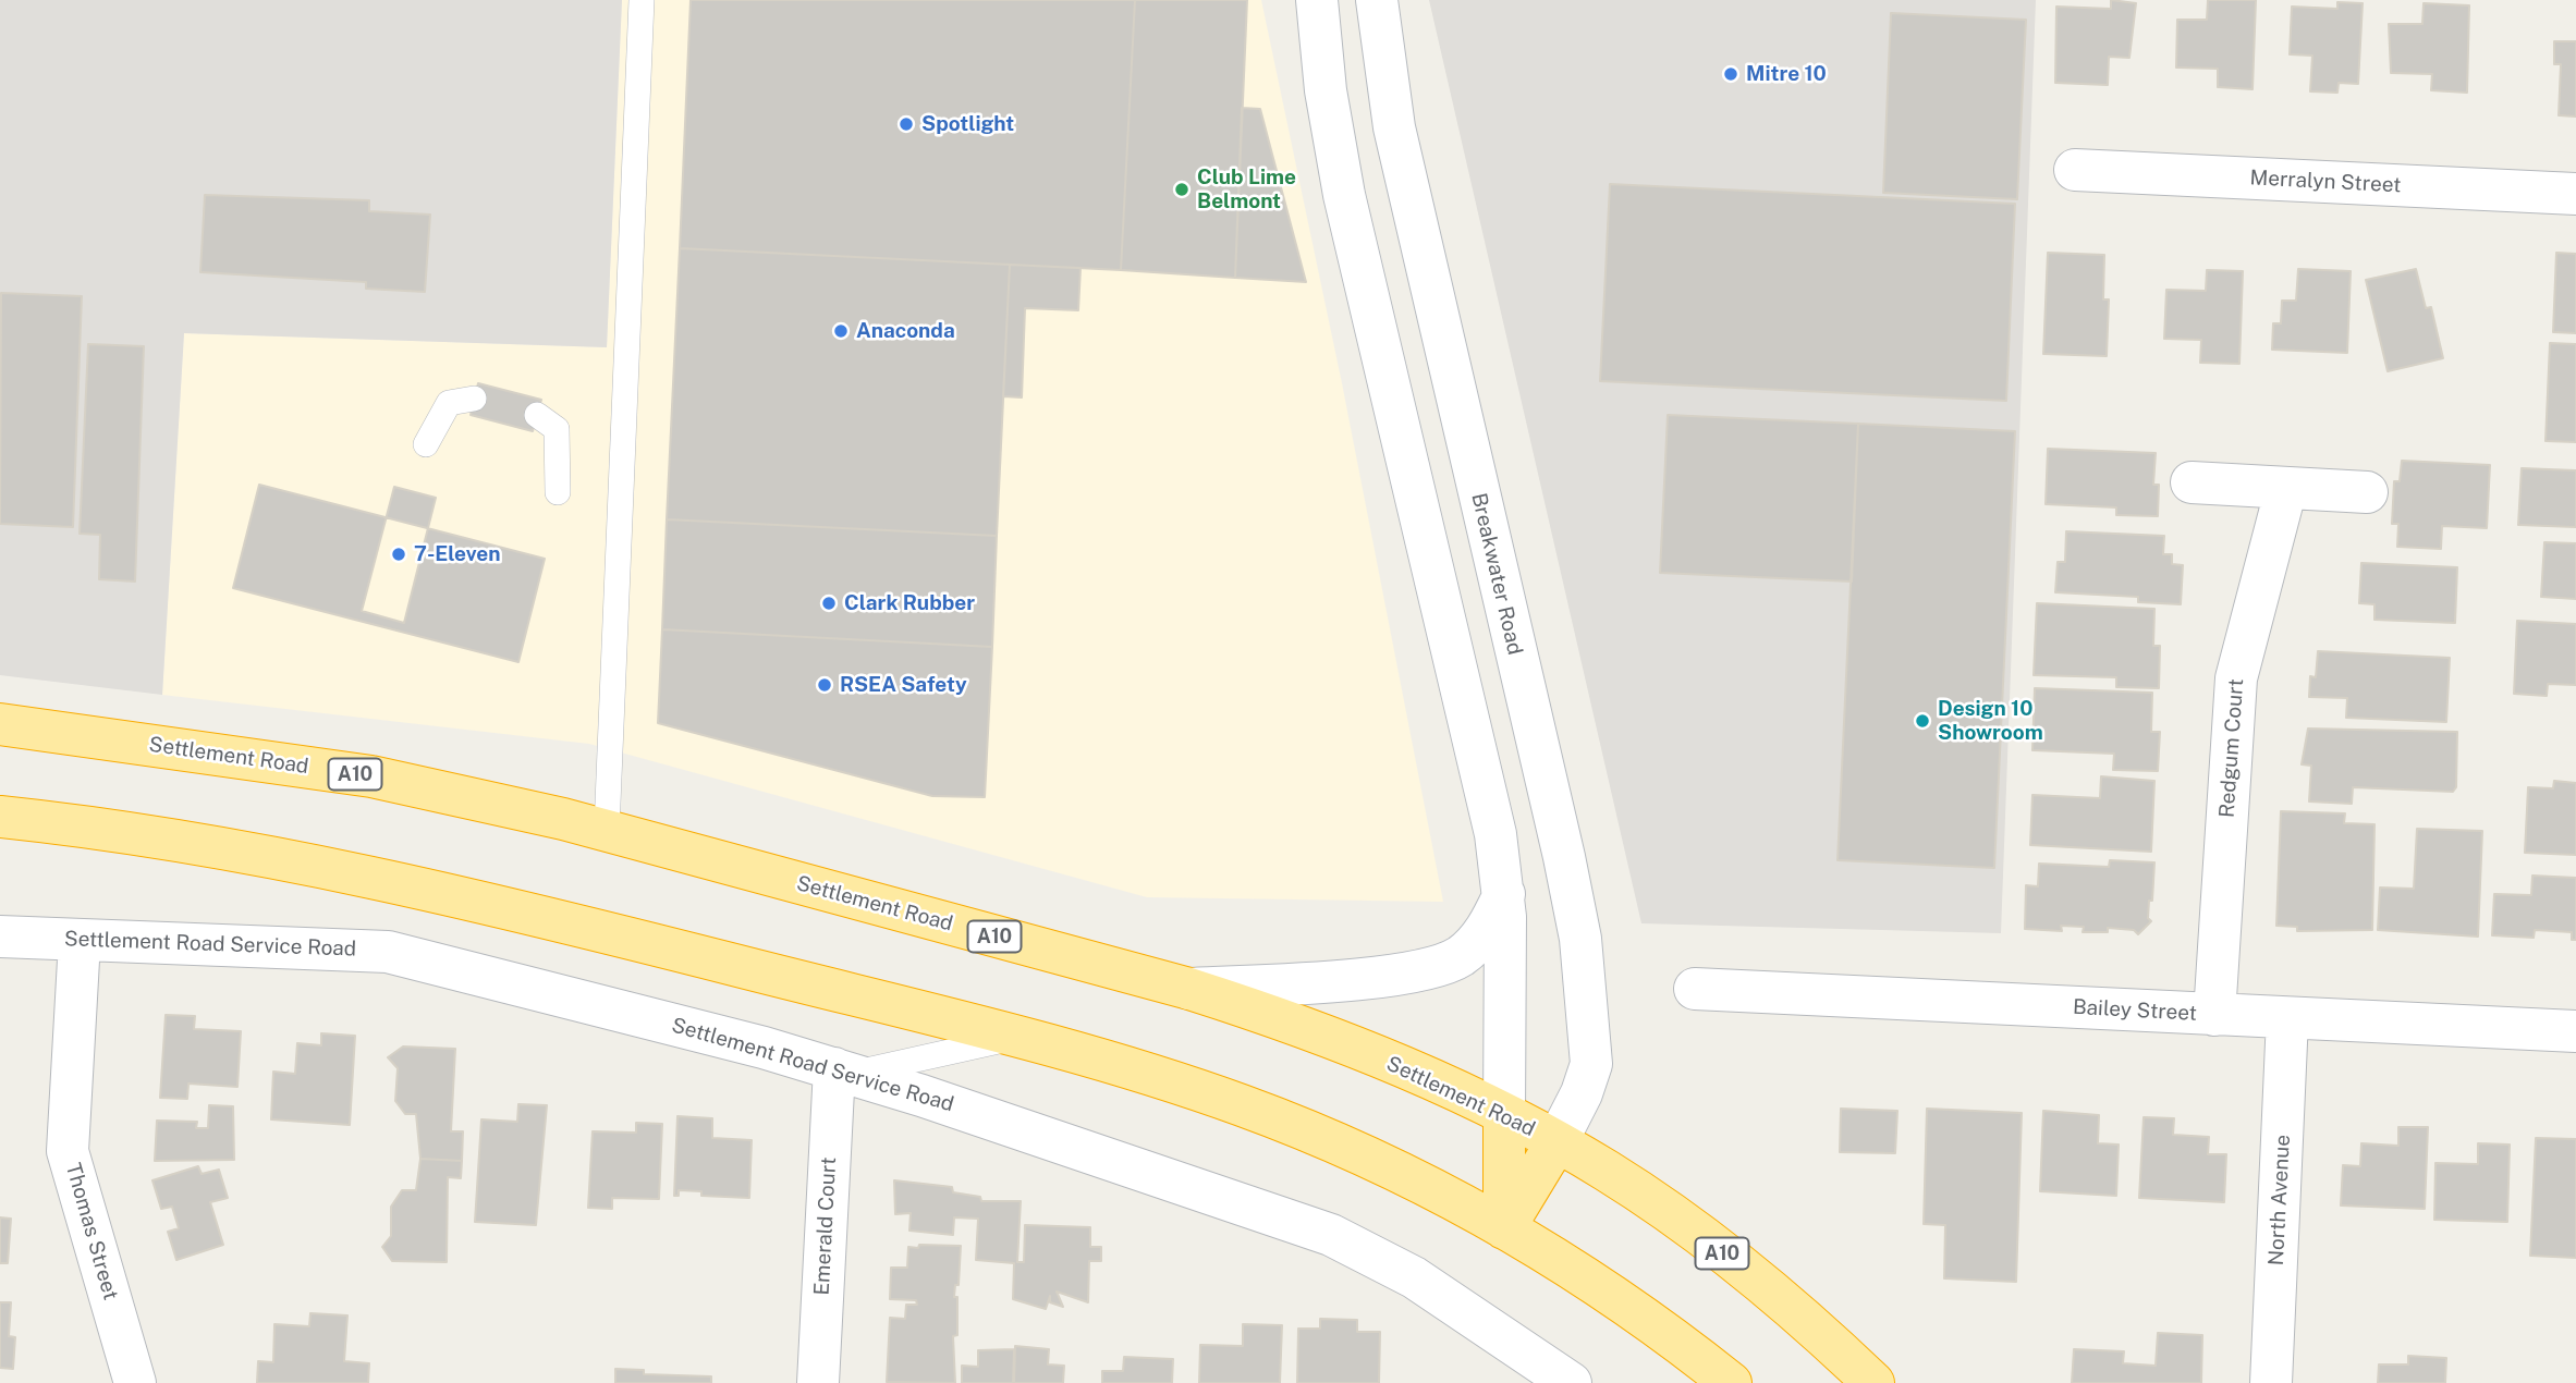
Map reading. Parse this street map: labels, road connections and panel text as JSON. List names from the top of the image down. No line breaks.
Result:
{"streets":{"highway":["Settlement Road","A10"],"street":["Merralyn Street","Breakwater Road","Redgum Court","Settlement Road Service Road","Bailey Street","North Avenue","Emerald Court","Thomas Street"]},"crossings":[["Breakwater Road","Settlement Road"],["Redgum Court","Bailey Street"],["Settlement Road Service Road","Emerald Court"],["Settlement Road Service Road","Thomas Street"],["Bailey Street","North Avenue"]],"places":["Mitre 10","Spotlight","Club Lime Belmont","Anaconda","7-Eleven","Clark Rubber","RSEA Safety","Design 10 Showroom"]}
